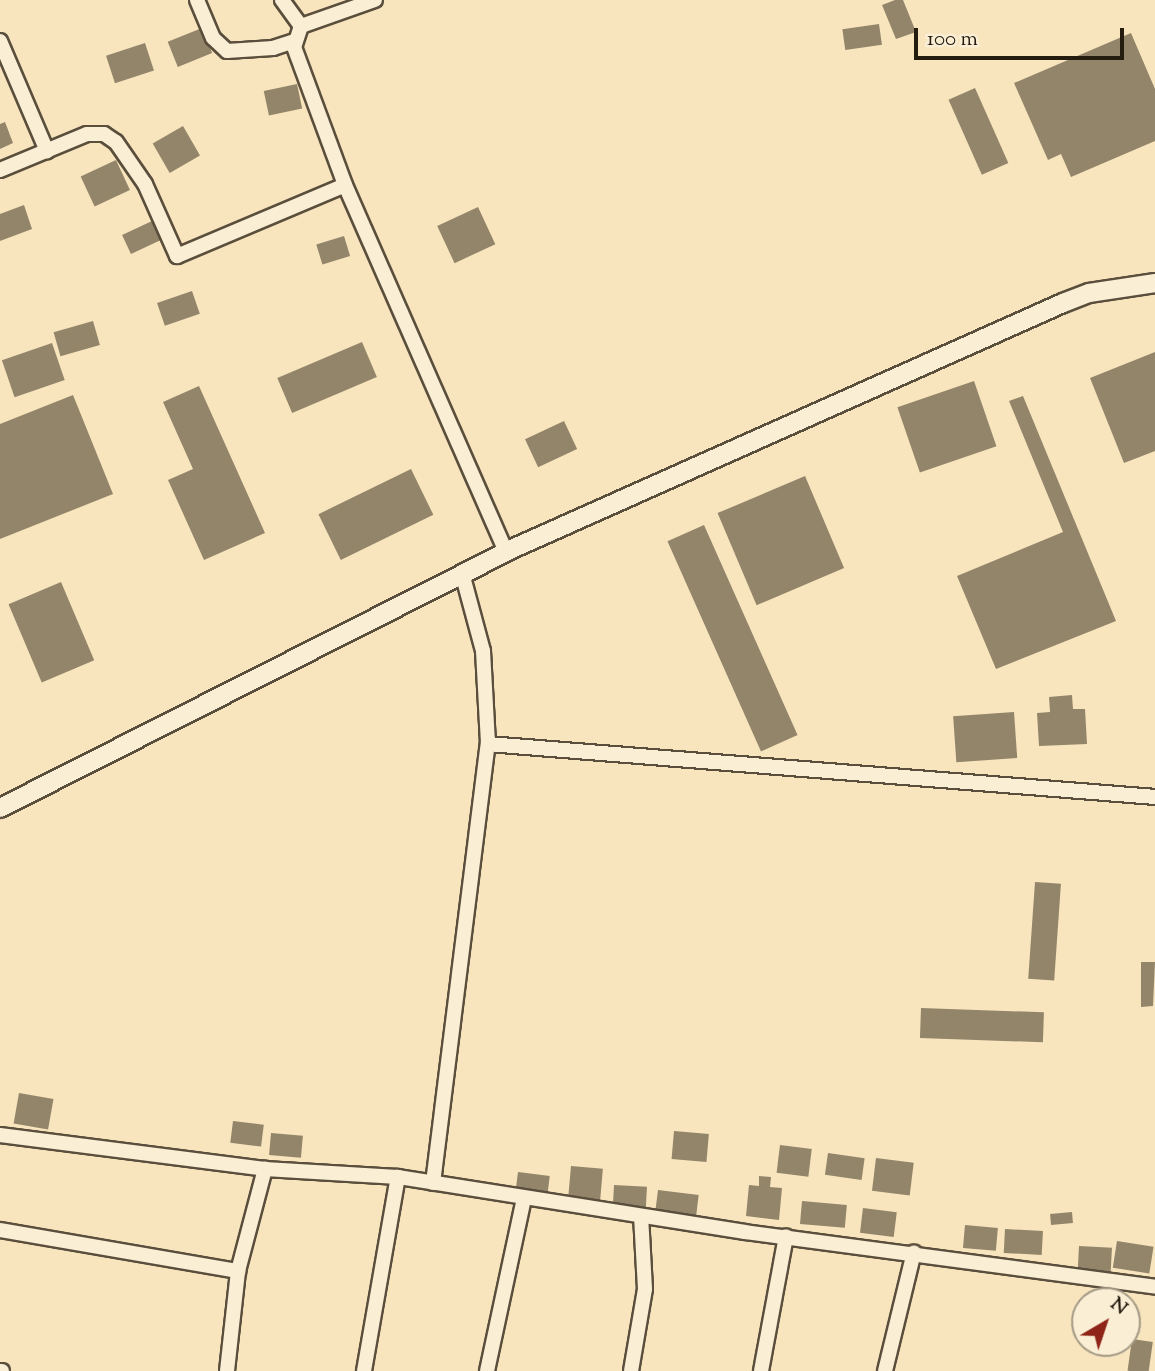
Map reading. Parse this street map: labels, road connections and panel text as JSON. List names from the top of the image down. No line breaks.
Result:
{"scale_bar":"100 m","north":"top right"}
